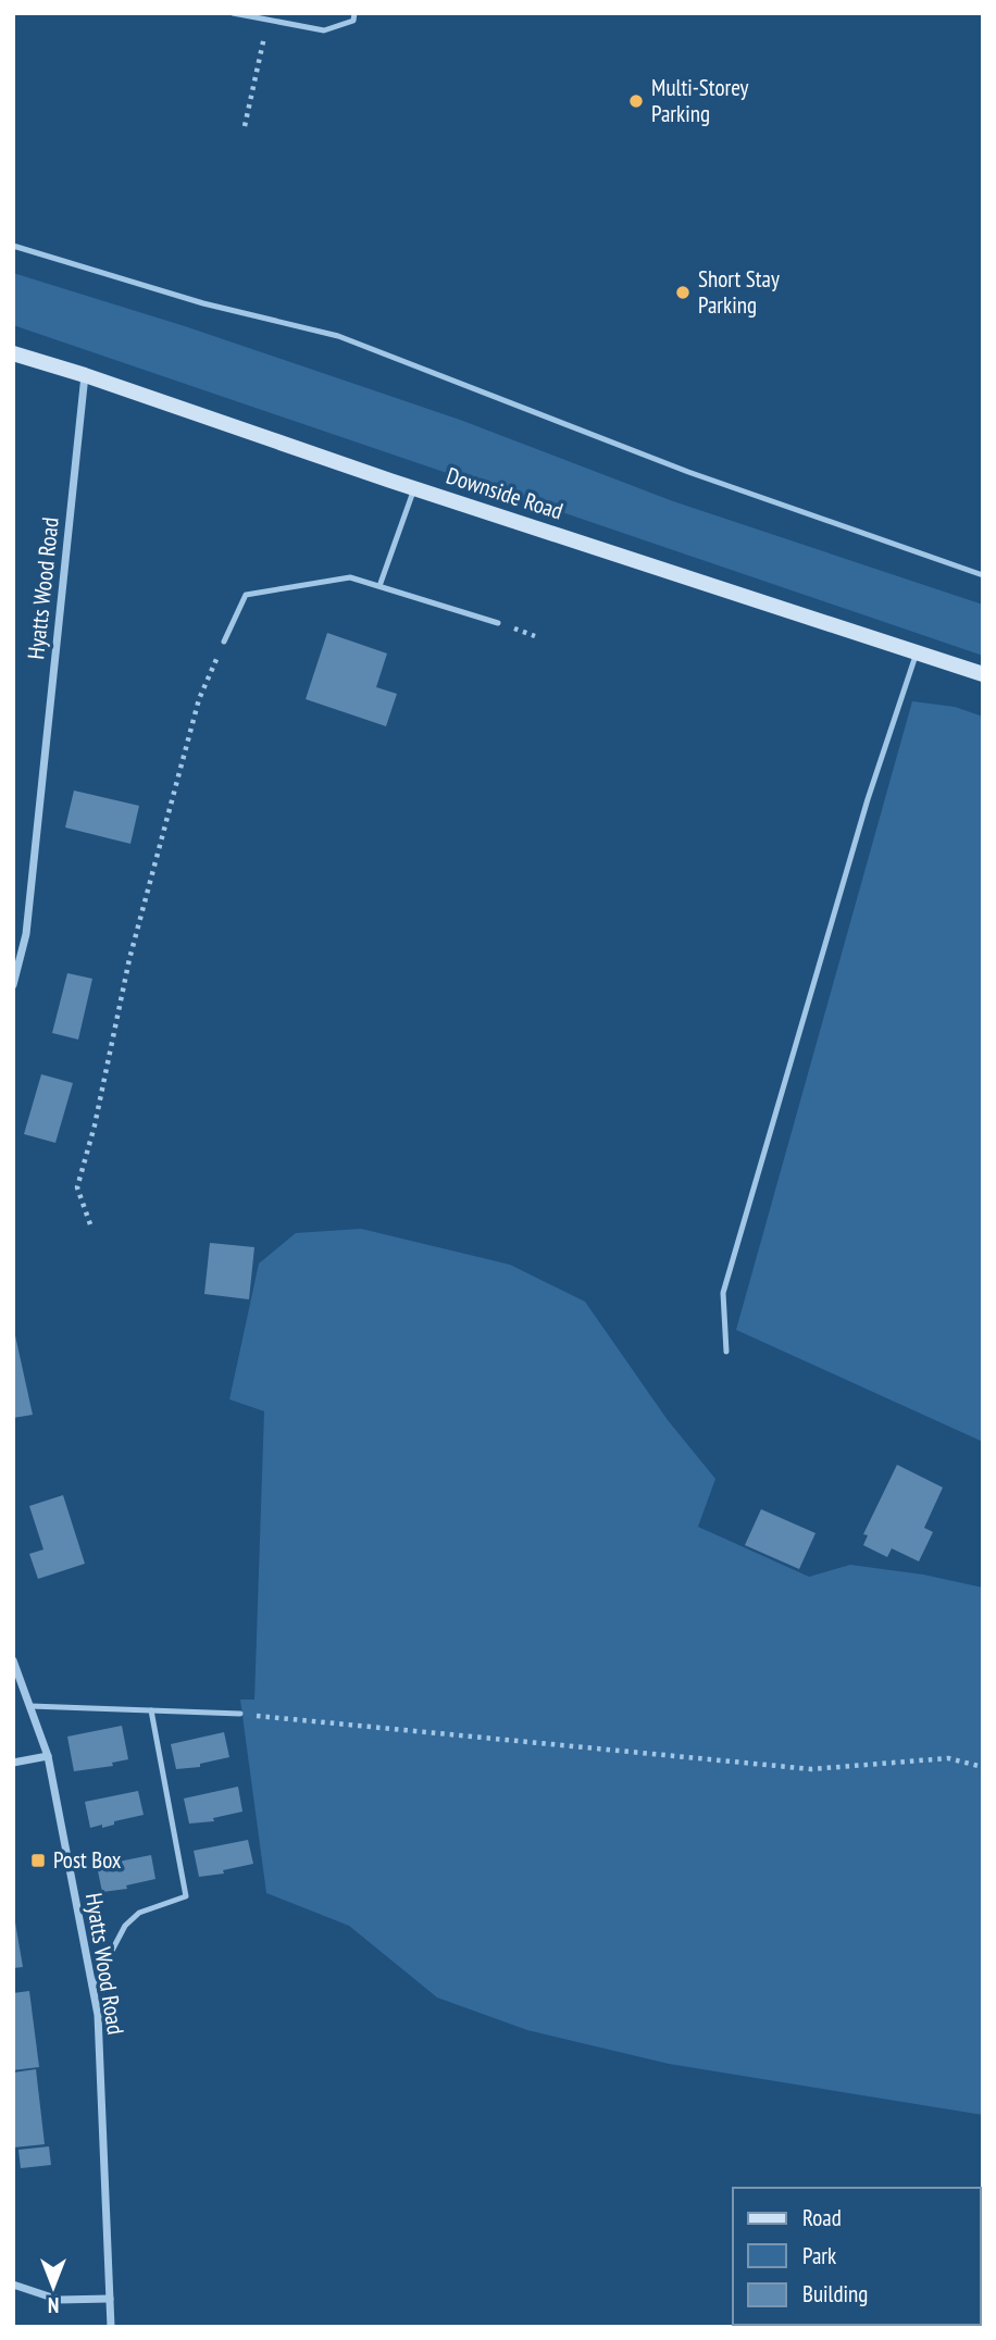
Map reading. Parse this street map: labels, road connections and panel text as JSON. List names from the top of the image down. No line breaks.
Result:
{"streets":{"street":["Downside Road","Hyatts Wood Road"]},"crossings":[["Downside Road","Hyatts Wood Road"]],"places":{"other":["Multi-Storey Parking","Short Stay Parking"],"transit":["Post Box"]},"legend":["Road","Park","Building"],"north":"bottom"}
